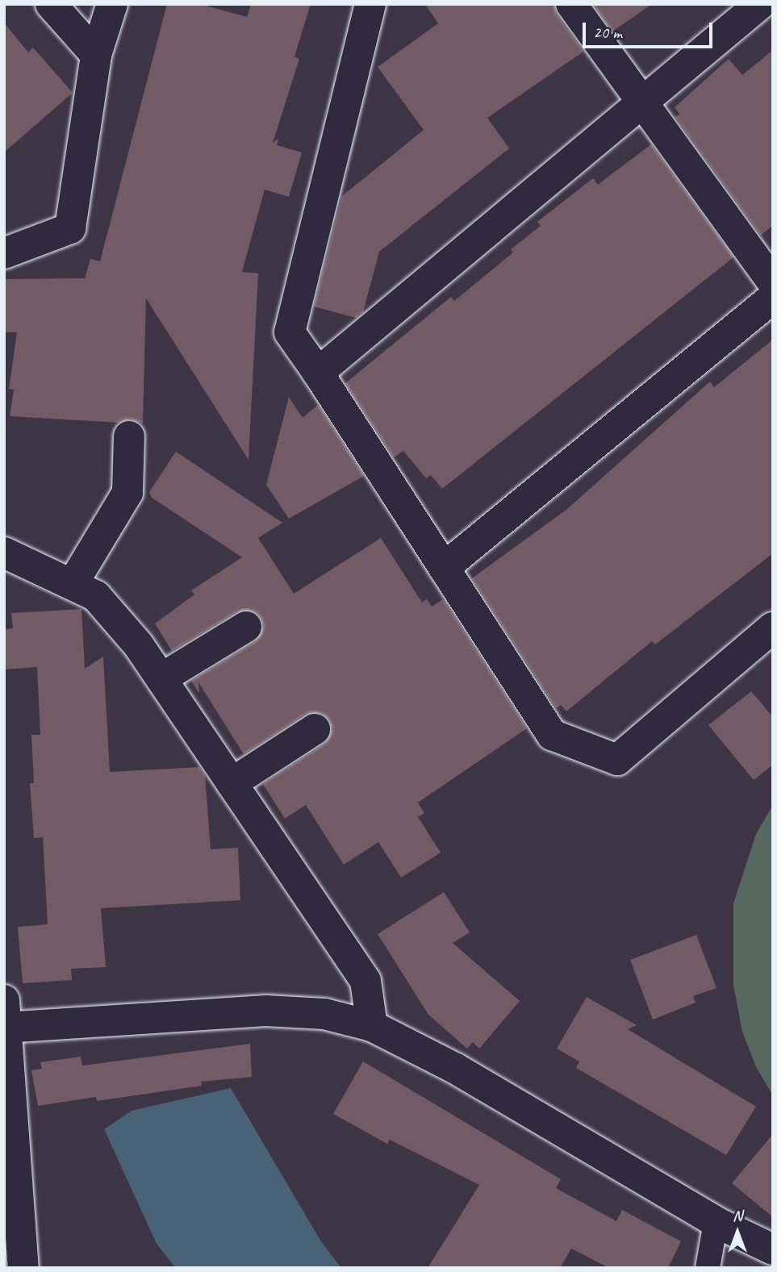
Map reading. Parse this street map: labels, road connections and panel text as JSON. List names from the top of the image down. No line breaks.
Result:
{"scale_bar":"20 m","north":"top"}
